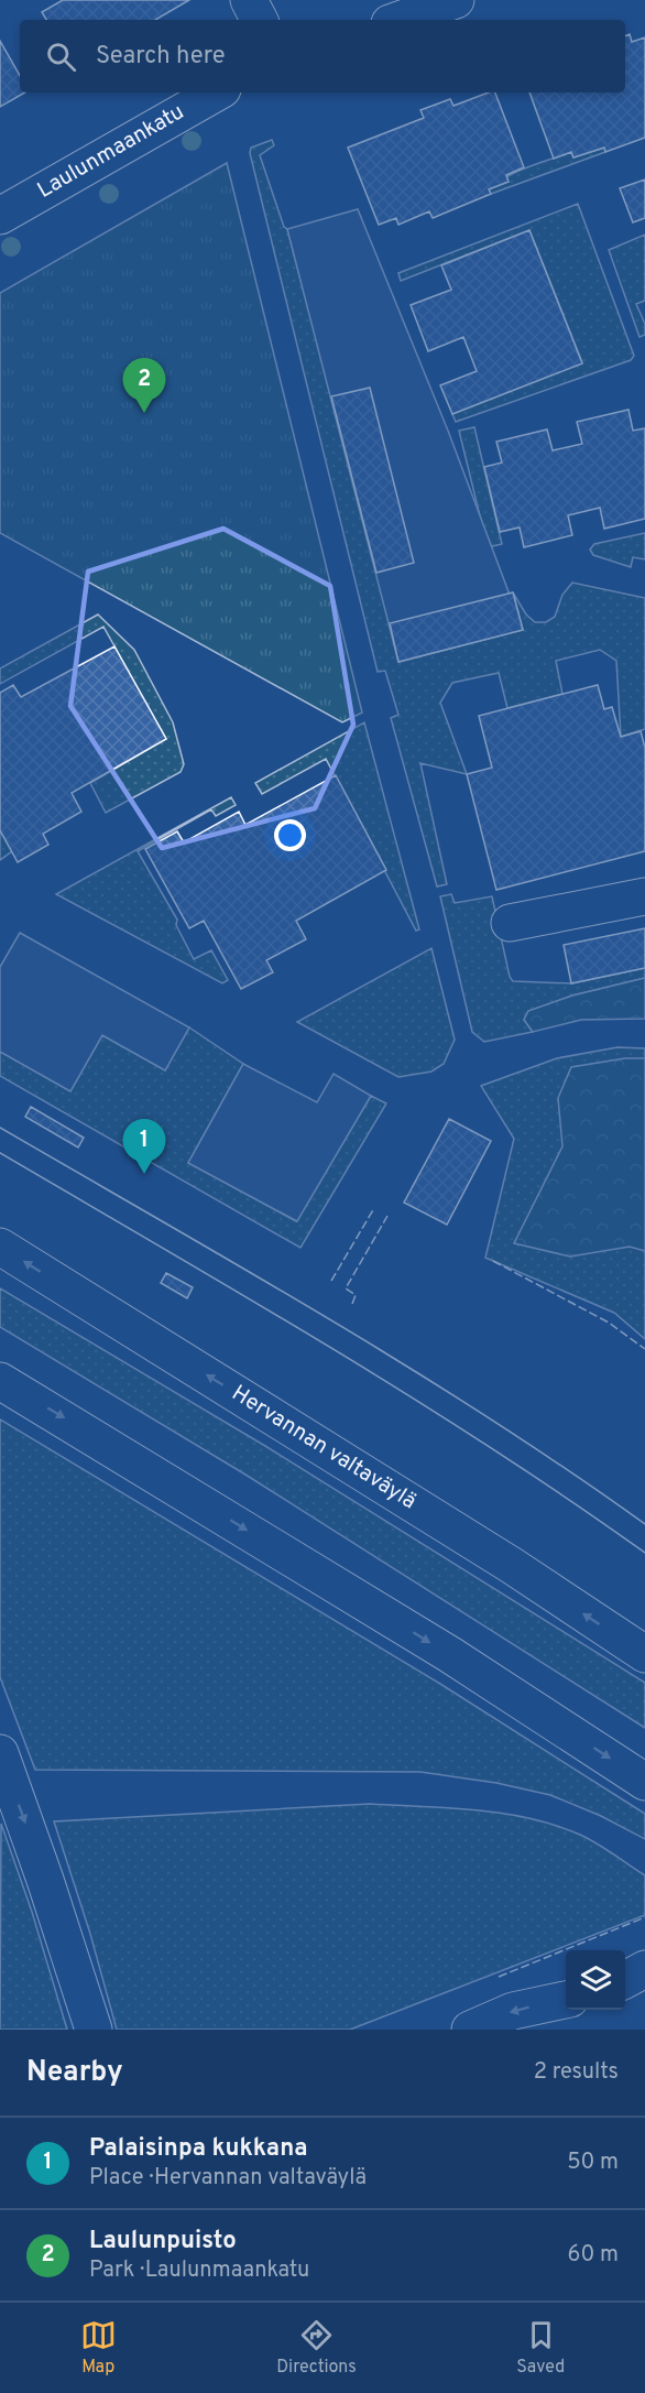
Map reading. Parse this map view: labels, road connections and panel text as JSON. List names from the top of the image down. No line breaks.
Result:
{"streets":{"main road":["Laulunmaankatu","Hervannan valtaväylä"]},"page":{"search":"Search here","pins":["2","1"],"heading":["Nearby","2 results"],"list":[{"mark":"1","name":"Palaisinpa kukkana","note":"Place · Hervannan valtaväylä","value":"50 m"},{"mark":"2","name":"Laulunpuisto","note":"Park · Laulunmaankatu","value":"60 m"}],"nav":["Map","Directions","Saved"]}}
